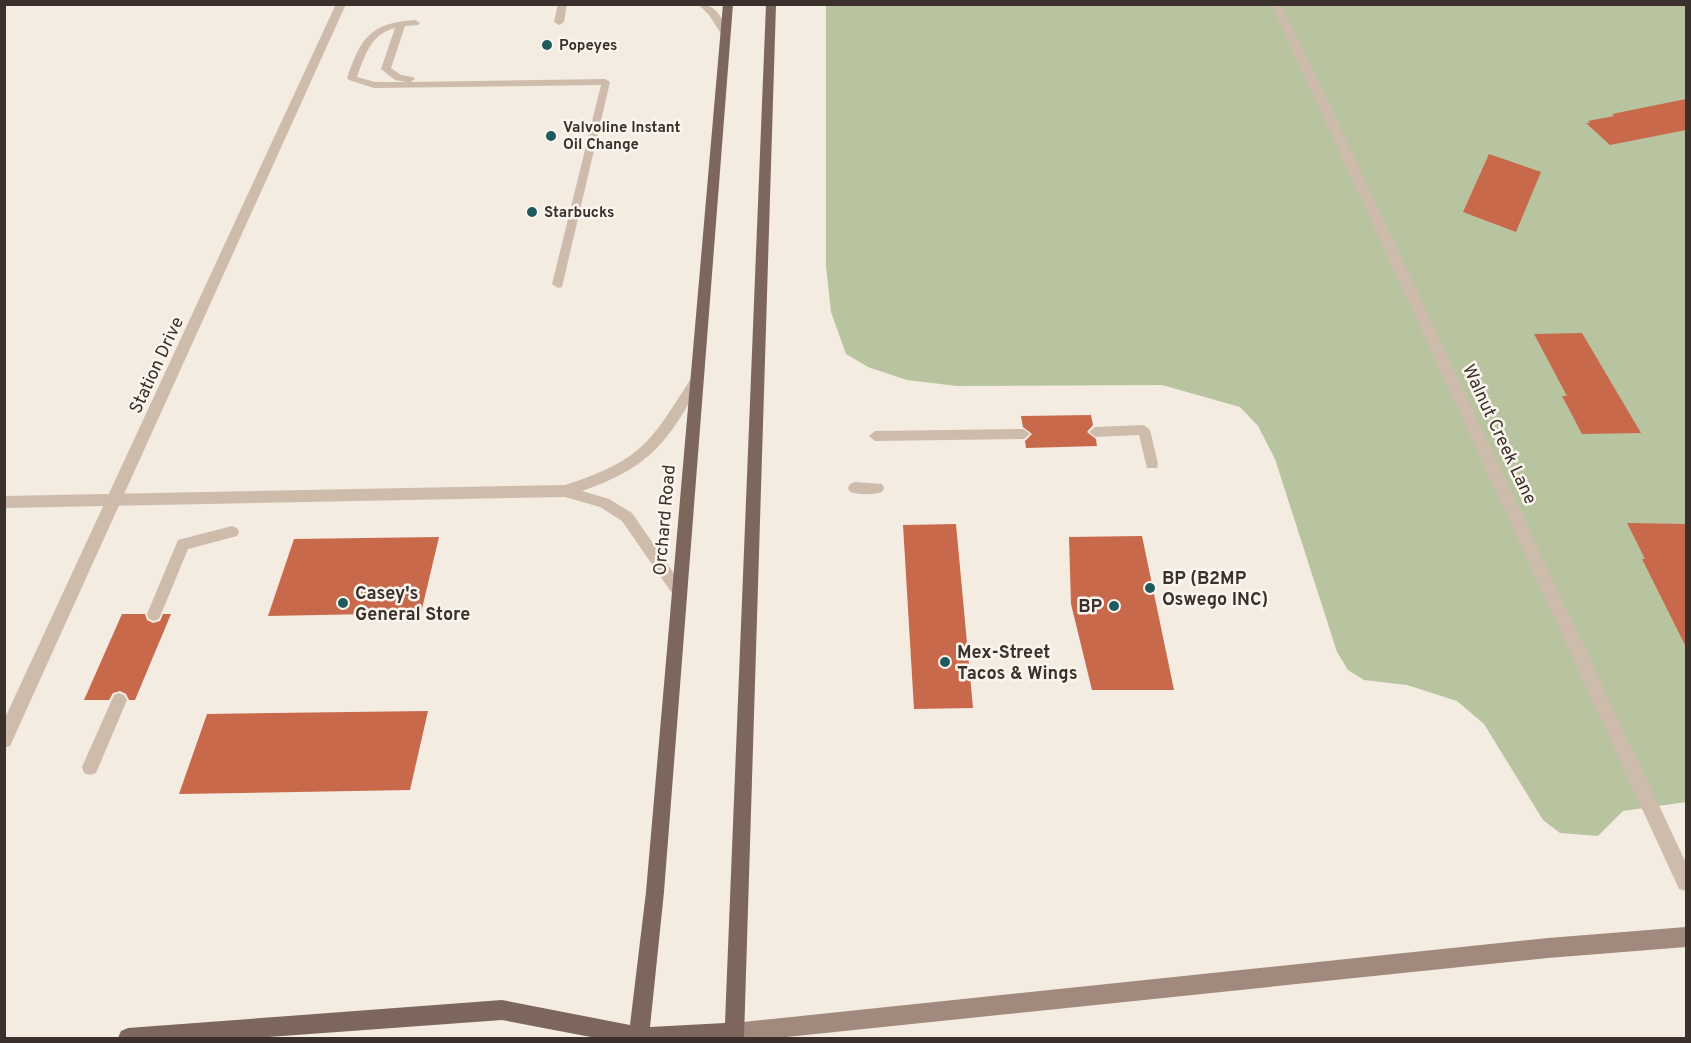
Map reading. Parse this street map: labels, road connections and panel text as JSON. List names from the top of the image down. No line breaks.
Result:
{"streets":{"main road":["Orchard Road"],"street":["Station Drive","Walnut Creek Lane"]},"places":["Popeyes","Valvoline Instant Oil Change","Starbucks","BP (B2MP Oswego INC)","Casey's General Store","BP","Mex-Street Tacos & Wings"]}
